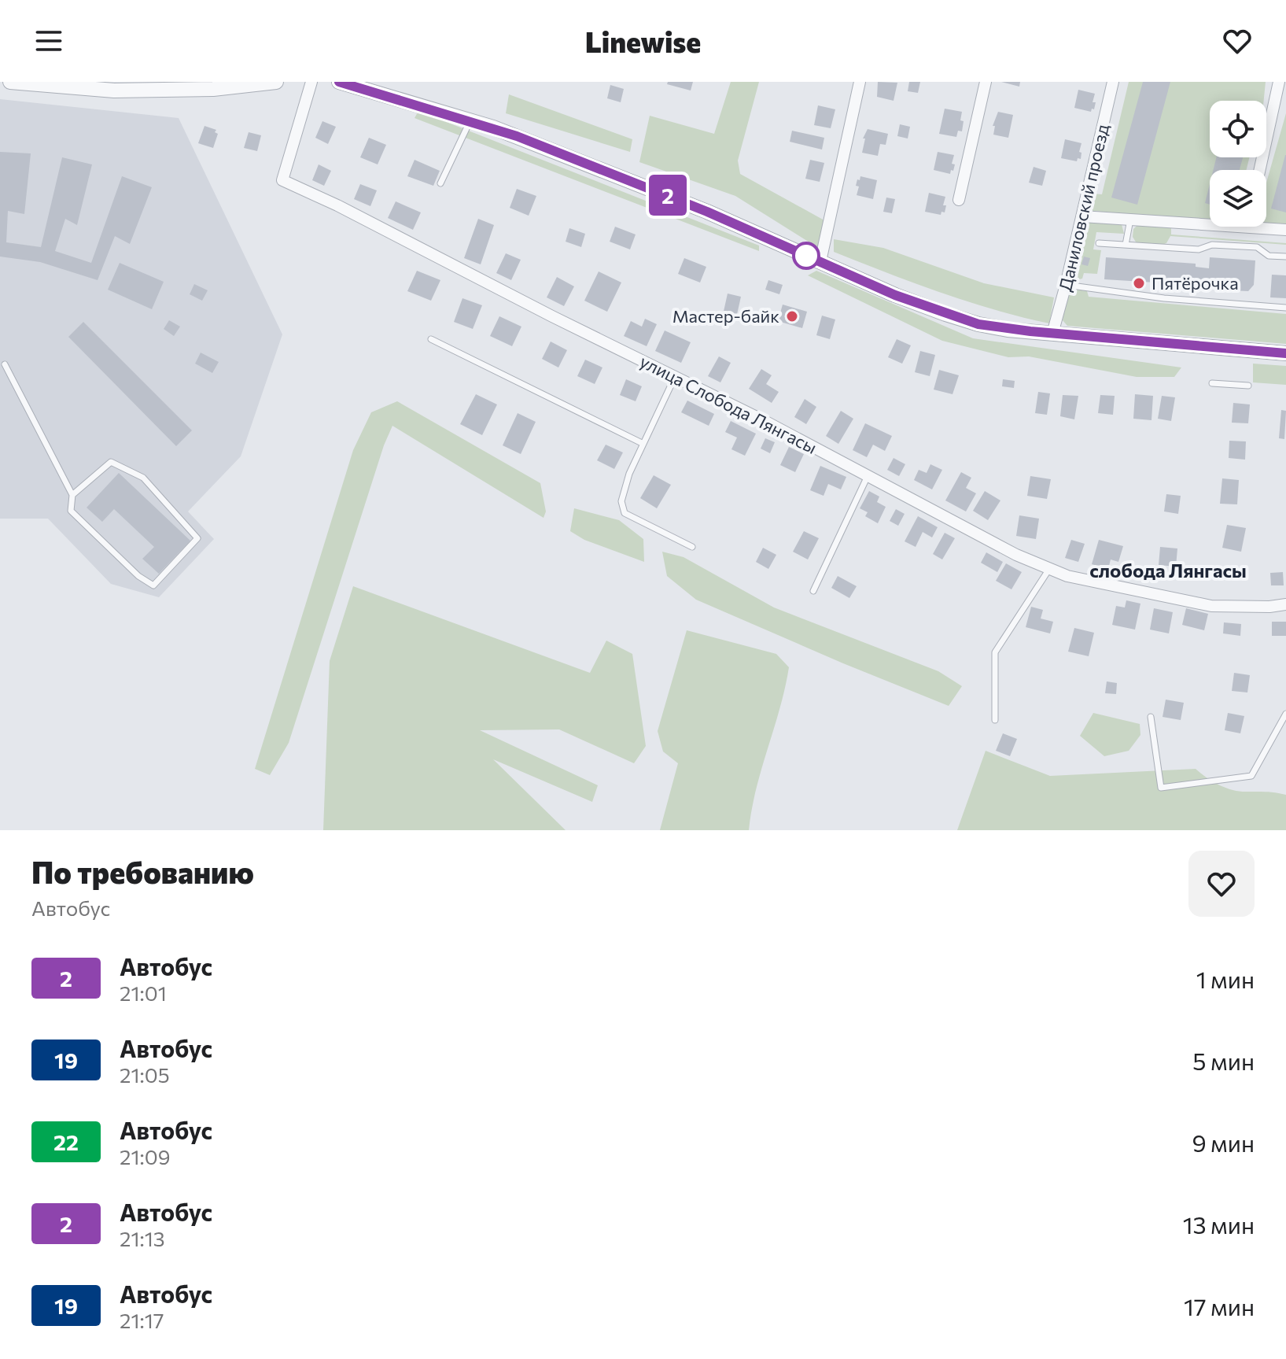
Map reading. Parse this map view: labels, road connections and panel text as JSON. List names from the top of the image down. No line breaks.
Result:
{"streets":{"street":["Даниловский проезд","улица Слобода Лянгасы"]},"districts":["слобода Лянгасы"],"places":["Пятёрочка","Мастер-байк"],"lines":["bus line 2"],"page":{"header":"Linewise","on_map":"2","heading":["По требованию","Автобус"],"list":[{"mark":"2","name":"Автобус","note":"21:01","value":"1 мин"},{"mark":"19","name":"Автобус","note":"21:05","value":"5 мин"},{"mark":"22","name":"Автобус","note":"21:09","value":"9 мин"},{"mark":"2","name":"Автобус","note":"21:13","value":"13 мин"},{"mark":"19","name":"Автобус","note":"21:17","value":"17 мин"}]}}
